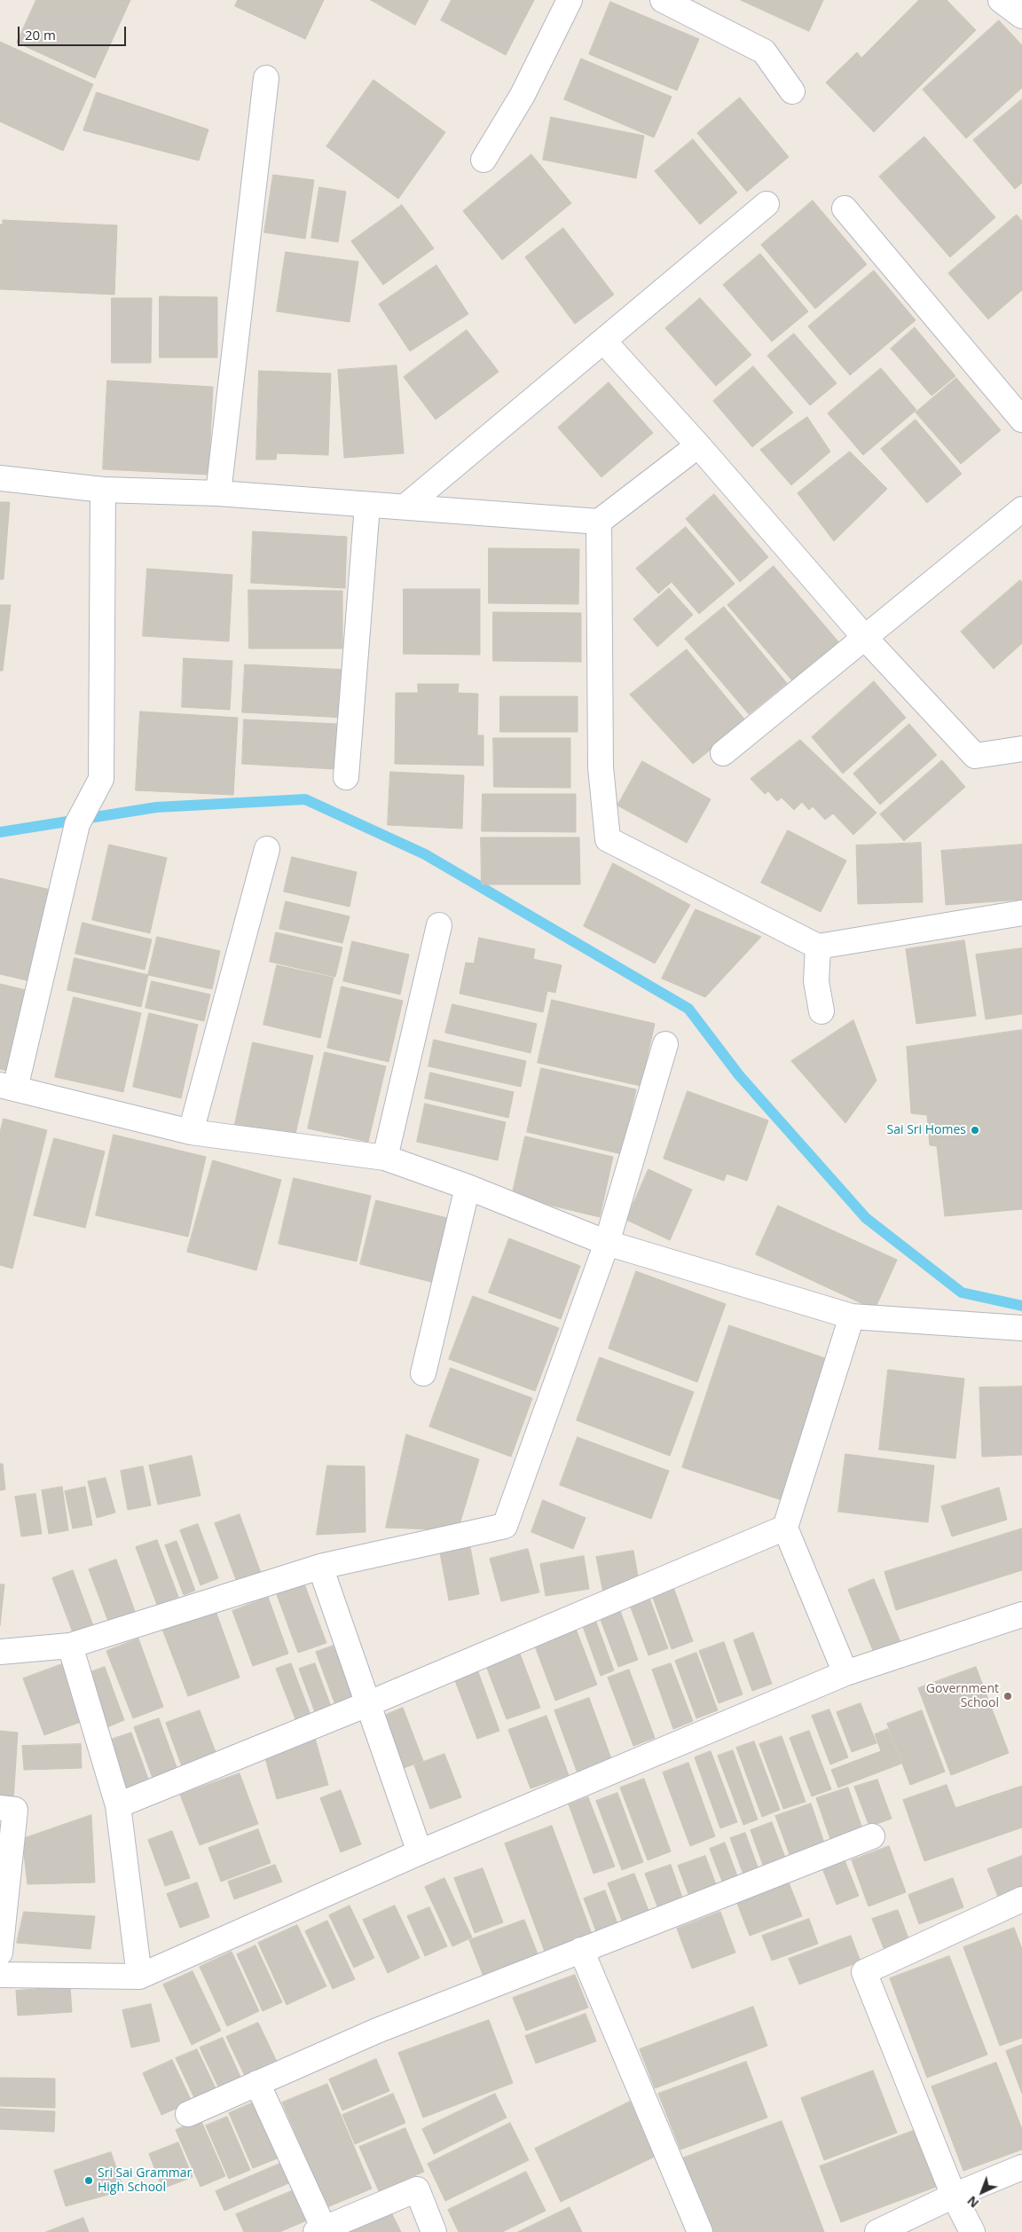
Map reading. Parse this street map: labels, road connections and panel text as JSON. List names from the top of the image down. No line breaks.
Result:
{"places":["Sai Sri Homes","Government School","Sri Sai Grammar High School"],"scale_bar":"20 m","north":"bottom left"}
